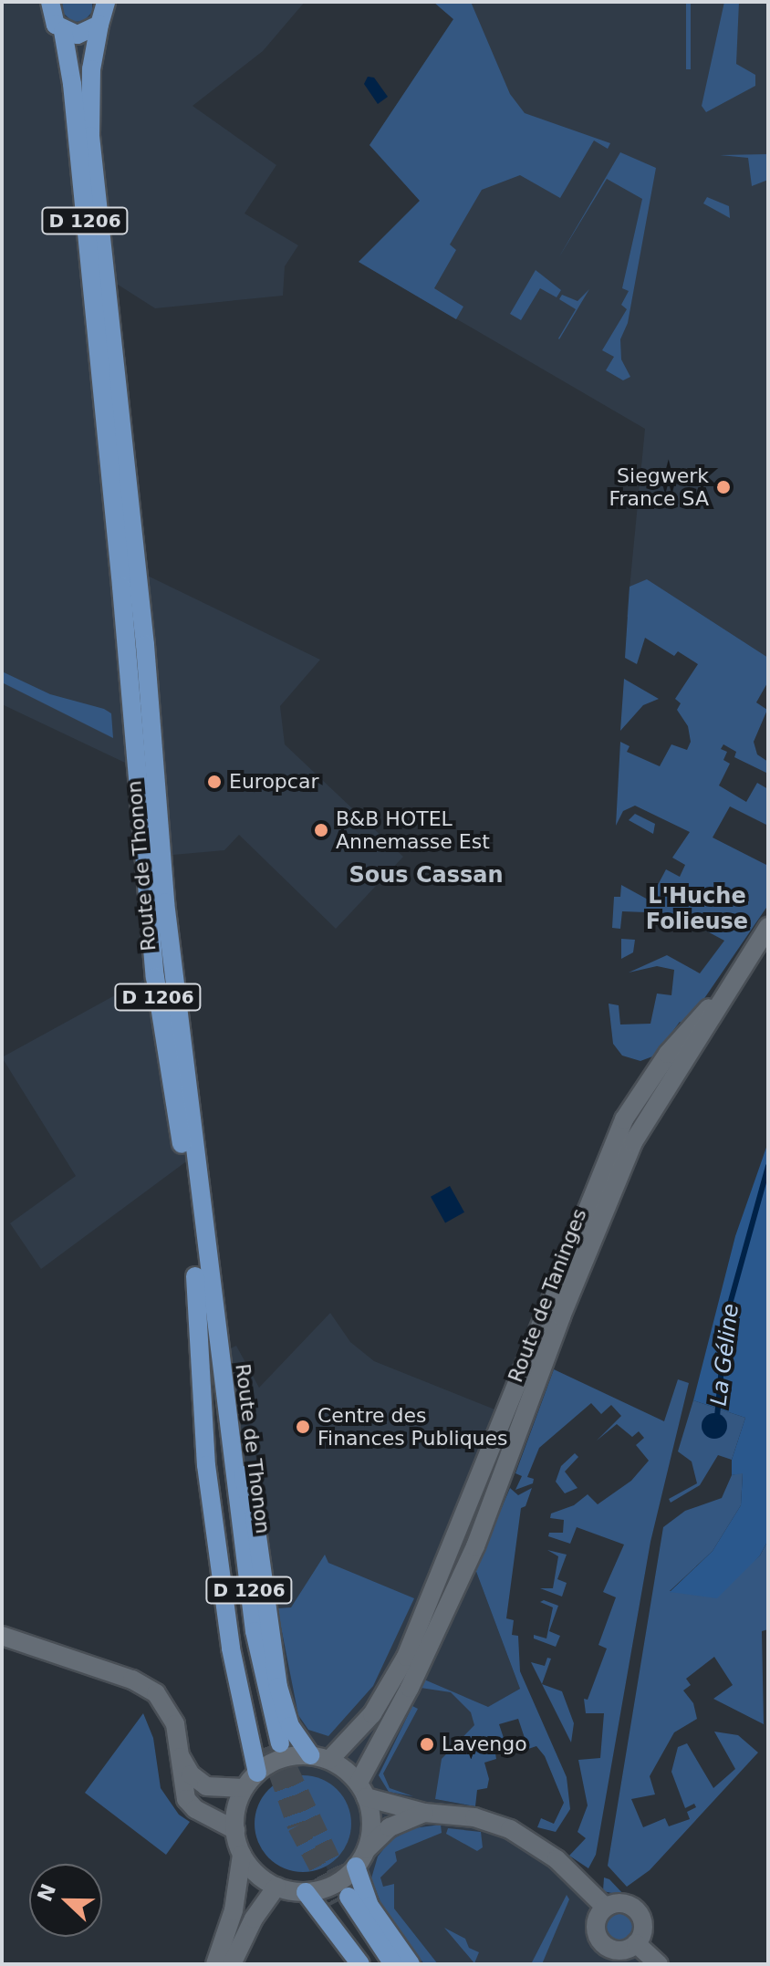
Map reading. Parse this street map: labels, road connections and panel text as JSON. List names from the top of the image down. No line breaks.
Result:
{"streets":{"main road":["D 1206","Route de Thonon","Route de Taninges"]},"districts":["Sous Cassan","L'Huche Folieuse"],"water":["La Géline"],"places":["Siegwerk France SA","Europcar","B&B HOTEL Annemasse Est","Centre des Finances Publiques","Lavengo"],"north":"left"}
